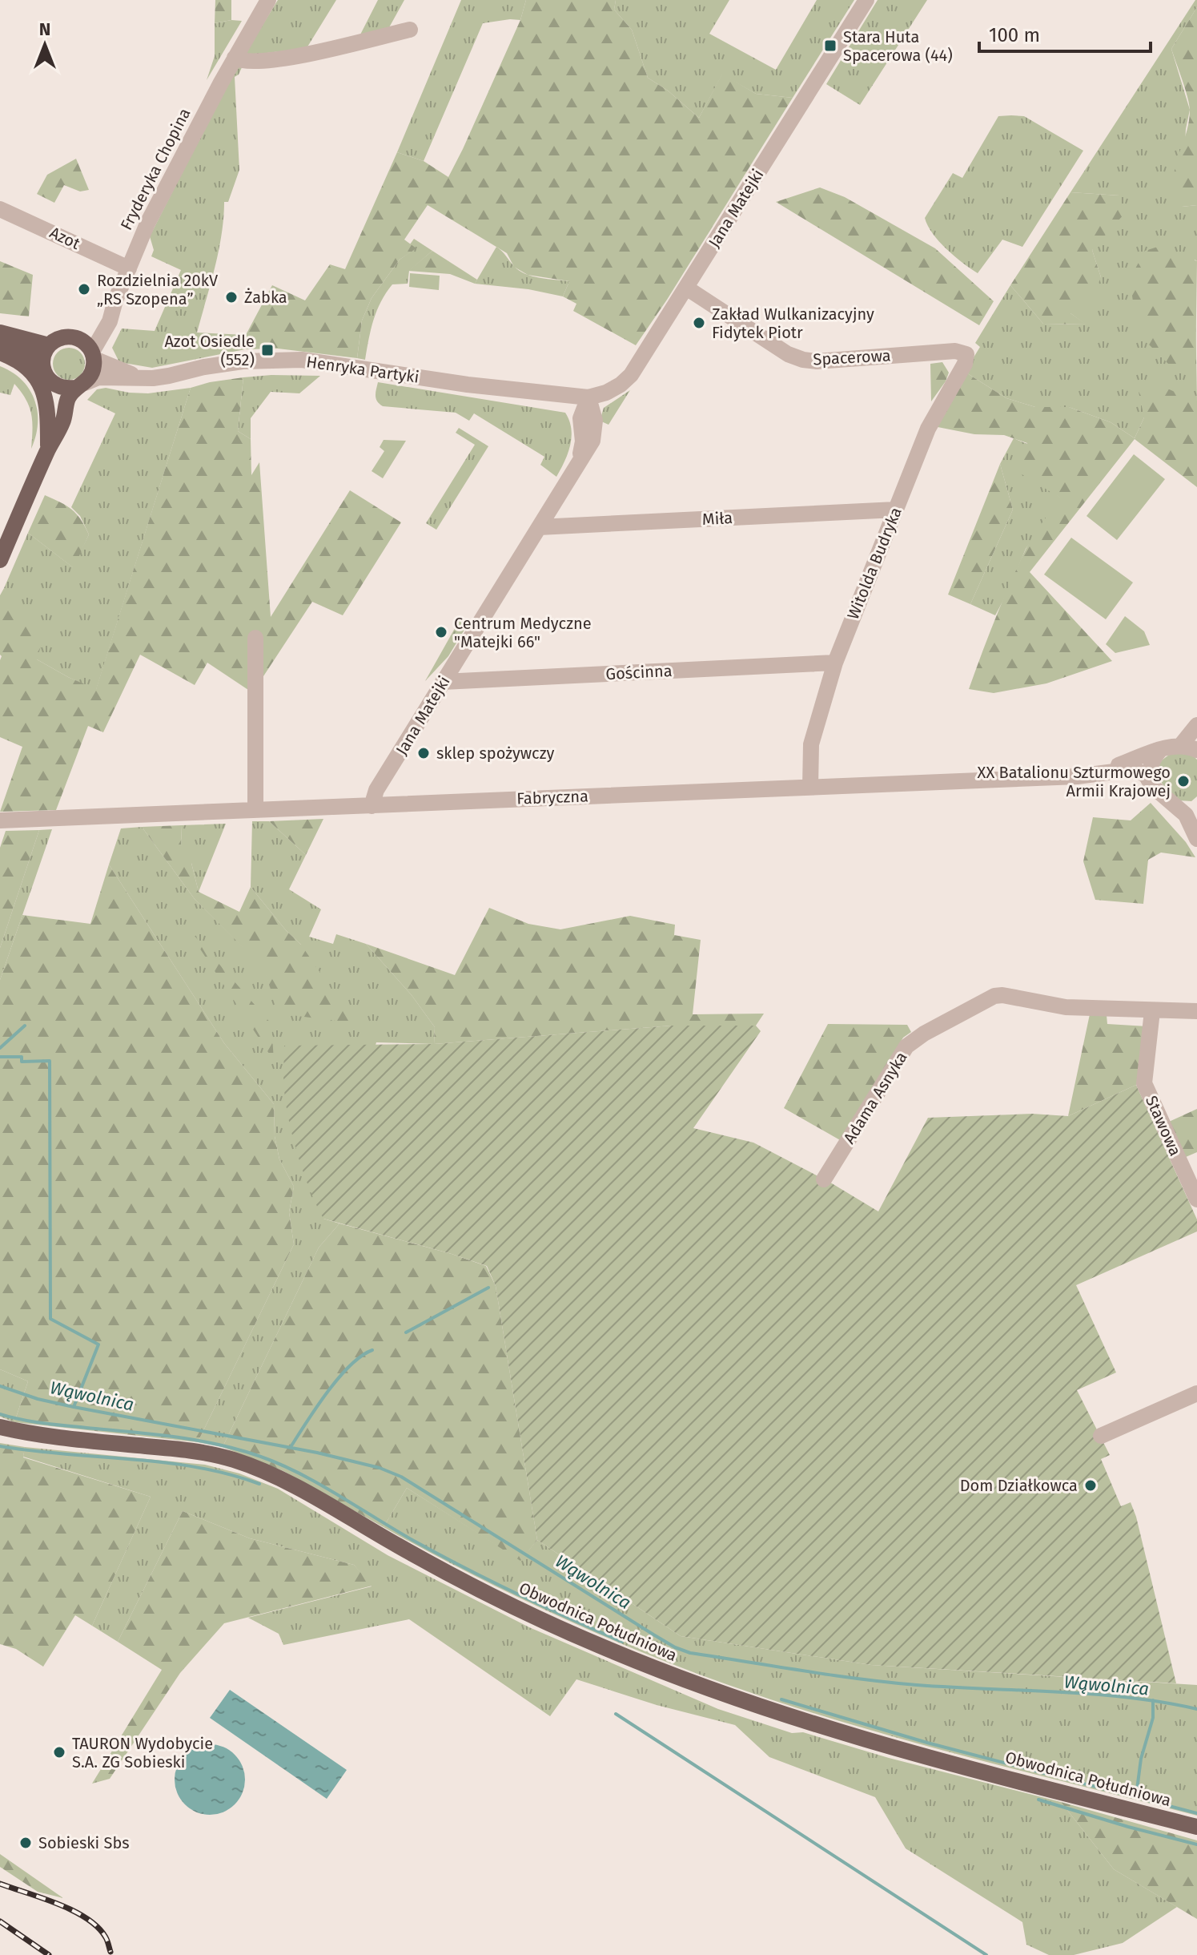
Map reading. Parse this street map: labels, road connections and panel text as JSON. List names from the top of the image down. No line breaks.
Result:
{"streets":{"main road":["Fryderyka Chopina","Obwodnica Południowa"],"street":["Jana Matejki","Azot","Spacerowa","Henryka Partyki","Miła","Witolda Budryka","Gościnna","Fabryczna","Adama Asnyka","Stawowa"]},"crossings":[["Fryderyka Chopina","Azot"],["Jana Matejki","Spacerowa"],["Jana Matejki","Henryka Partyki"],["Jana Matejki","Miła"],["Jana Matejki","Gościnna"],["Jana Matejki","Fabryczna"],["Spacerowa","Witolda Budryka"],["Miła","Witolda Budryka"],["Witolda Budryka","Gościnna"],["Witolda Budryka","Fabryczna"],["Adama Asnyka","Stawowa"]],"water":["Wąwolnica"],"places":{"transit":["Stara Huta Spacerowa (44)","Azot Osiedle (552)"],"other":["Rozdzielnia 20kV „RS Szopena”","Żabka","Zakład Wulkanizacyjny Fidytek Piotr","Centrum Medyczne \"Matejki 66\"","sklep spożywczy","XX Batalionu Szturmowego Armii Krajowej","Dom Działkowca","TAURON Wydobycie S.A. ZG Sobieski","Sobieski Sbs"]},"scale_bar":"100 m","north":"top"}
